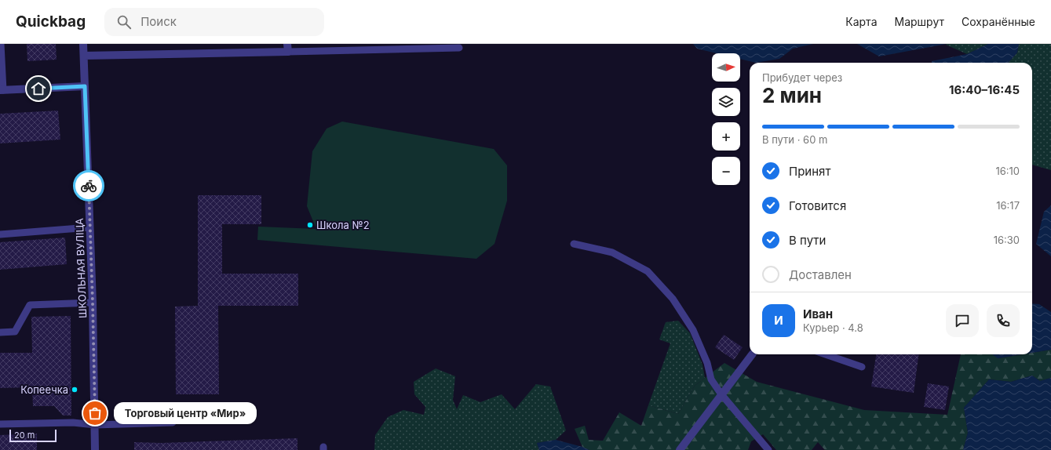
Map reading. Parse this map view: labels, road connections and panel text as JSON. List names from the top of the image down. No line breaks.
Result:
{"streets":{"street":["ШКОЛЬНАЯ ВУЛІЦА"]},"places":["Школа №2","Копеечка","Торговый центр «Мир»"],"scale_bar":"20 m","north":"right","page":{"header":"Quickbag","search":"Поиск","nav":["Карта","Маршрут","Сохранённые"],"map_buttons":["+","−"],"heading":["2 мин","Прибудет через","16:40–16:45"],"panel":["Иван","Курьер · 4.8"],"bar":"В пути · 60 m","list":[["Принят","16:10"],["Готовится","16:17"],["В пути","16:30"],"Доставлен"],"round":"И","bubble":"Торговый центр «Мир»","scale":"20 m"}}
